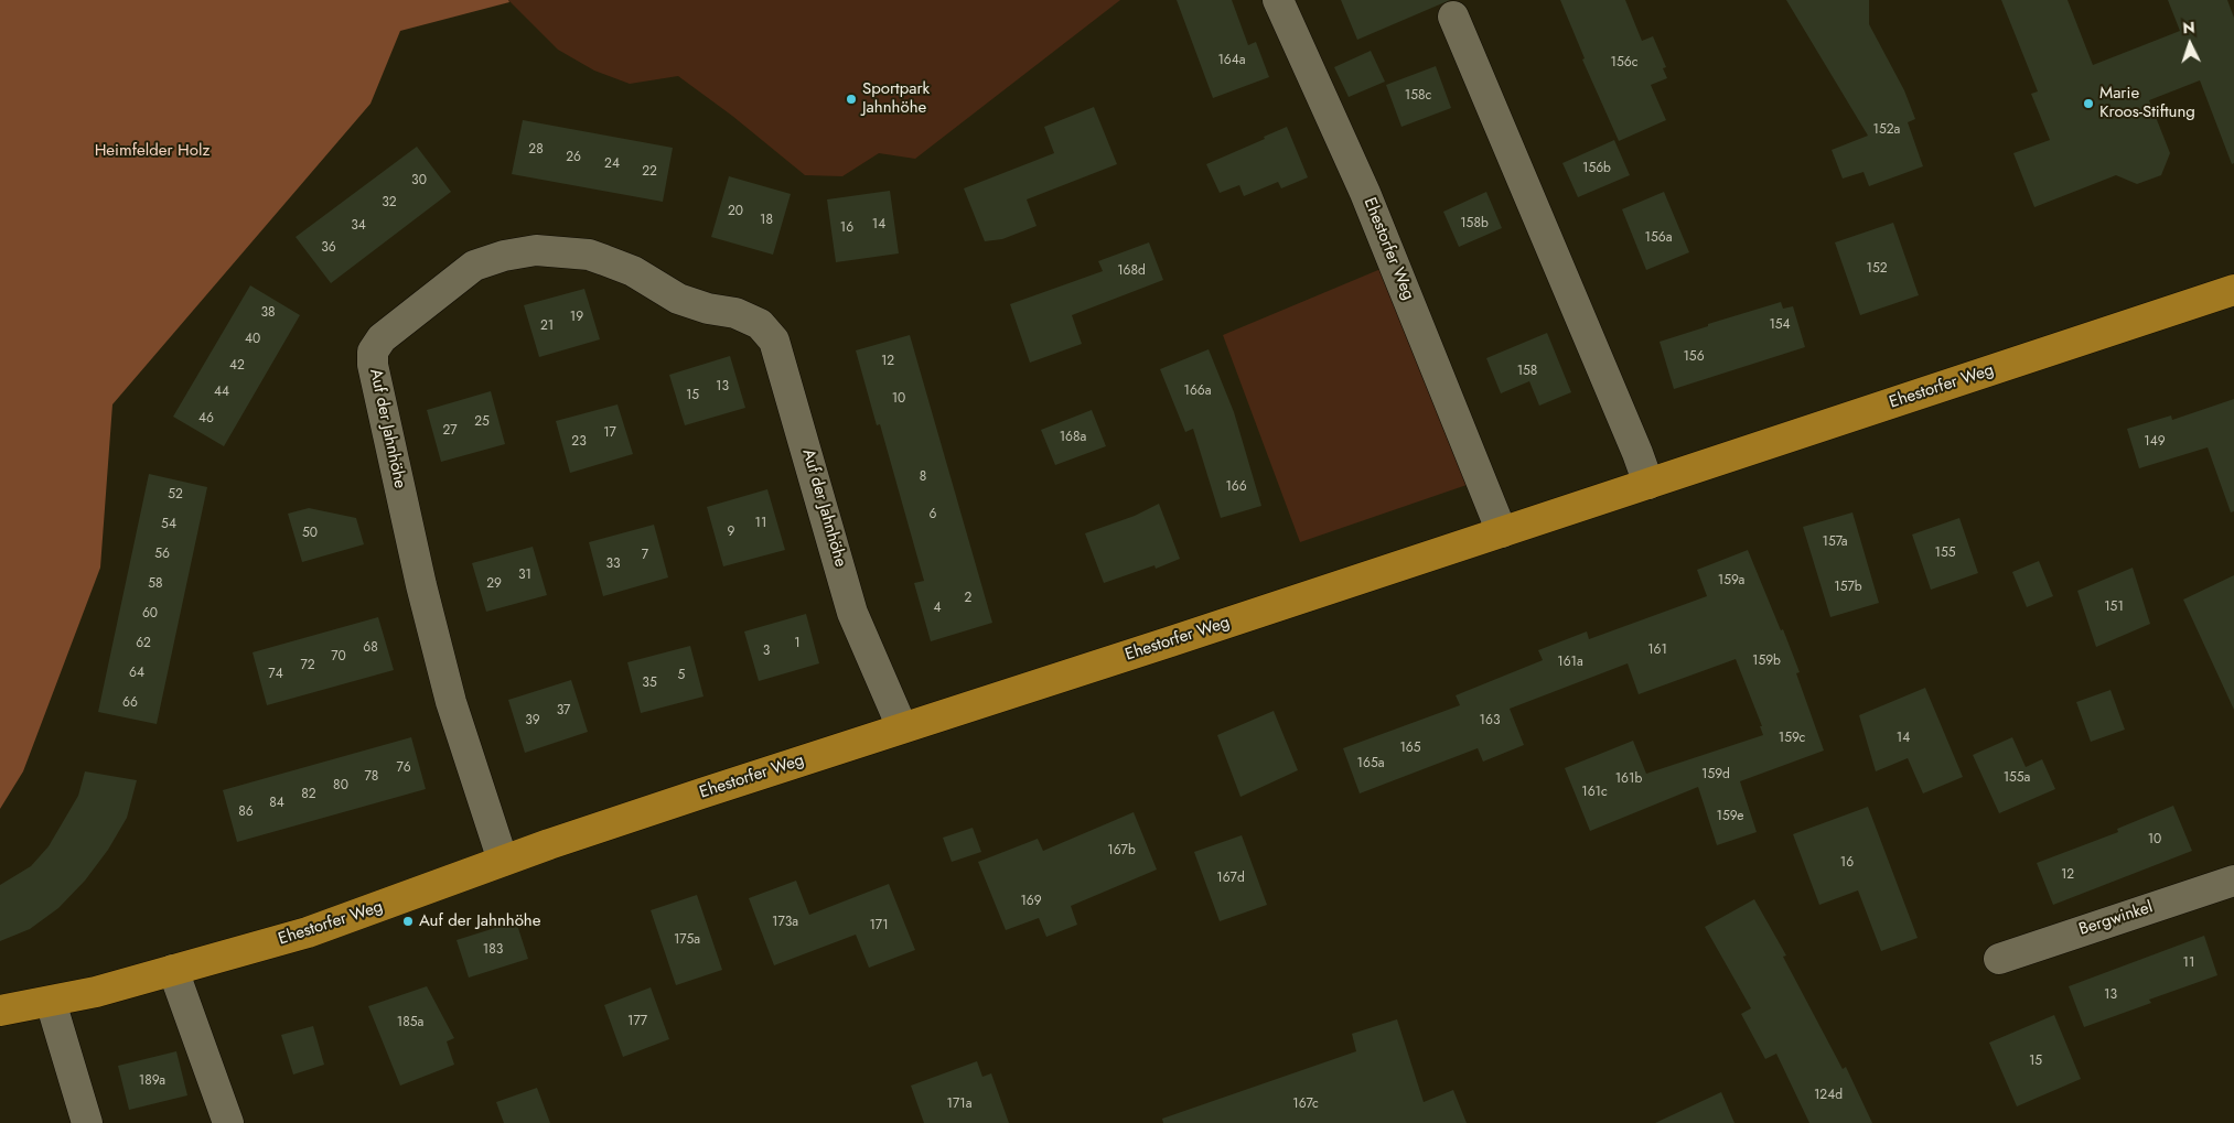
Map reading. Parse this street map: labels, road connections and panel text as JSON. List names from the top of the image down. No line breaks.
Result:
{"streets":{"main road":["Ehestorfer Weg"],"street":["Auf der Jahnhöhe","Bergwinkel"]},"crossings":[["Ehestorfer Weg","Auf der Jahnhöhe"]],"parks":["Heimfelder Holz"],"places":["Sportpark Jahnhöhe","Marie Kroos-Stiftung","Auf der Jahnhöhe"],"house_numbers":["164a","156c","158c","152a","28","26","24","156b","22","30","32","20","18","158b","14","34","16","156a","36","152","168d","38","19","154","21","40","156","12","42","158","13","166a","44","15","10","46","25","27","17","168a","23","149","8","166","52","6","11","54","9","50","157a","155","56","7","33","31","159a","58","29","157b","2","151","4","60","62","1","68","161","3","70","159b","161a","72","64","74","5","35","66","37","39","163","159c","14","165","165a","76","159d","78","155a","161b","80","161c","82","84","86","159e","10","167b","16","12","167d","169","173a","171","175a","183","11","13","177","185a","15","189a","124d","171a","167c"],"north":"top"}
